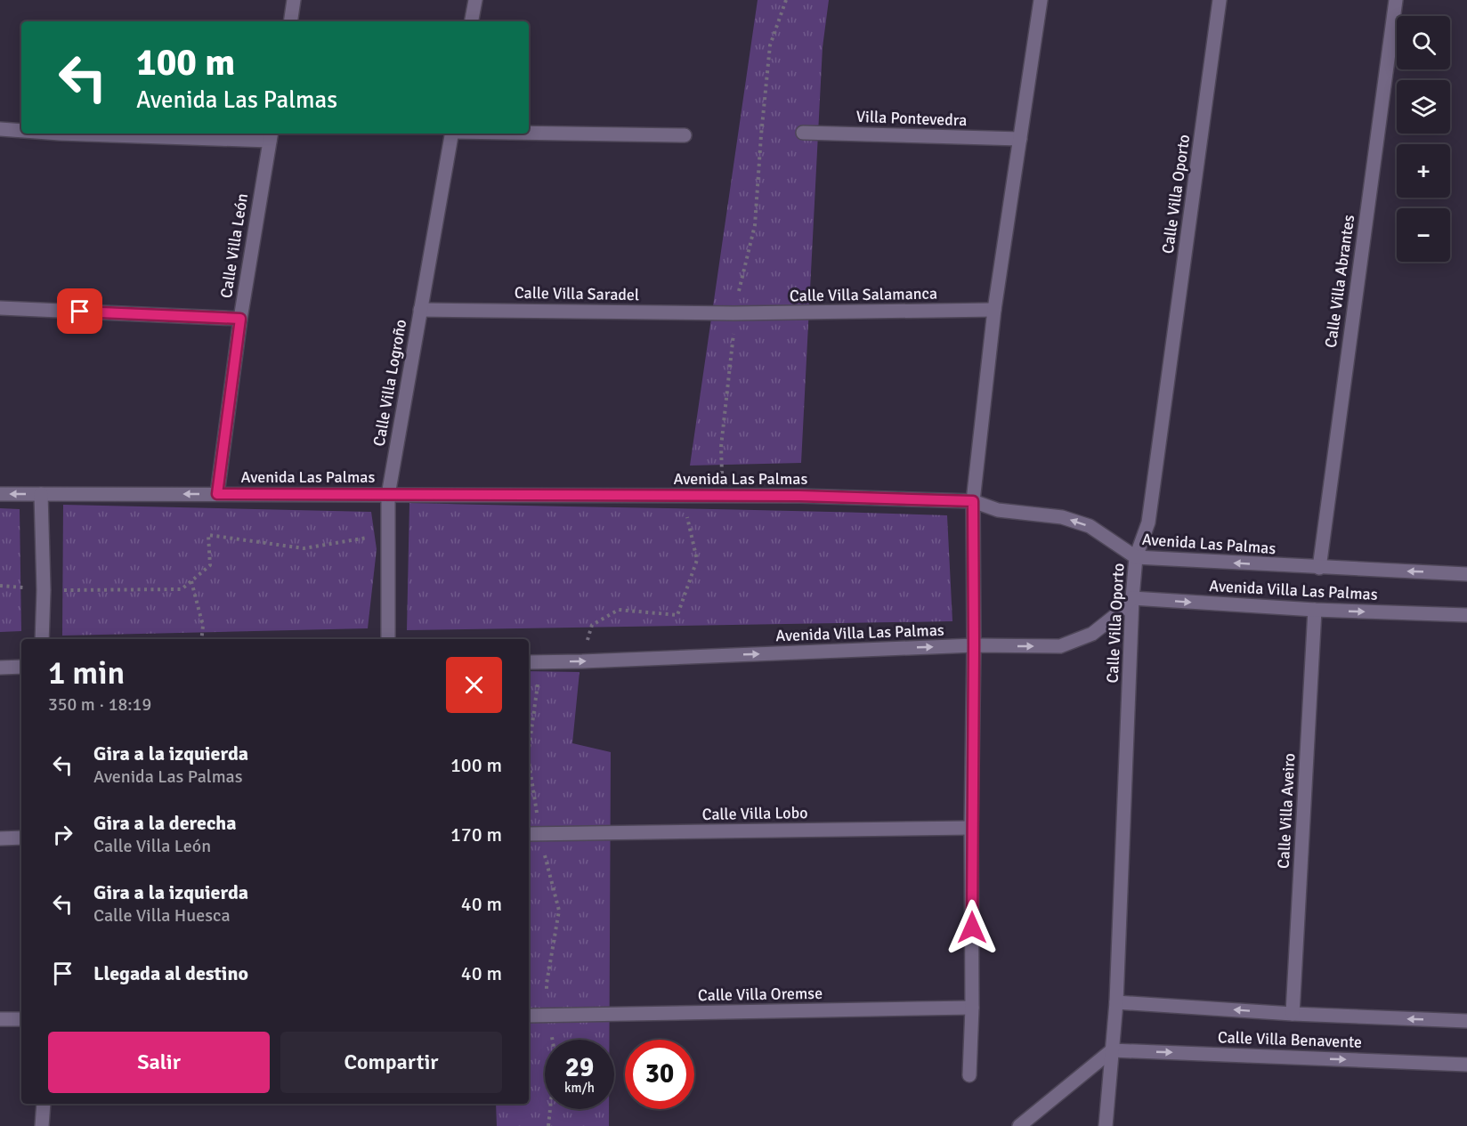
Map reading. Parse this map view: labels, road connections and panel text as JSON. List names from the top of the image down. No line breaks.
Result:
{"streets":{"street":["Villa Pontevedra","Calle Villa Oporto","Calle Villa León","Calle Villa Abrantes","Calle Villa Saradel","Calle Villa Salamanca","Calle Villa Logroño","Avenida Las Palmas","Avenida Villa Las Palmas","Calle Villa Aveiro","Calle Villa Lobo","Calle Villa Oremse","Calle Villa Benavente"]},"crossings":[["Calle Villa Oporto","Avenida Las Palmas"],["Calle Villa Oporto","Avenida Villa Las Palmas"],["Calle Villa Oporto","Calle Villa Benavente"],["Calle Villa León","Avenida Las Palmas"],["Calle Villa Abrantes","Avenida Las Palmas"],["Calle Villa Saradel","Calle Villa Salamanca"],["Calle Villa Saradel","Calle Villa Logroño"],["Calle Villa Logroño","Avenida Las Palmas"],["Avenida Villa Las Palmas","Calle Villa Aveiro"],["Calle Villa Aveiro","Calle Villa Benavente"]],"one_way":["Avenida Las Palmas","Avenida Villa Las Palmas"],"page":{"map_buttons":["+","−"],"turn":["100 m","Avenida Las Palmas"],"heading":["1 min","350 m · 18:19"],"list":[{"name":"Gira a la izquierda","note":"Avenida Las Palmas","value":"100 m"},{"name":"Gira a la derecha","note":"Calle Villa León","value":"170 m"},{"name":"Gira a la izquierda","note":"Calle Villa Huesca","value":"40 m"},{"name":"Llegada al destino","value":"40 m"}],"buttons":["Salir","Compartir"],"speed":"29 km/h","limit":"30"}}
